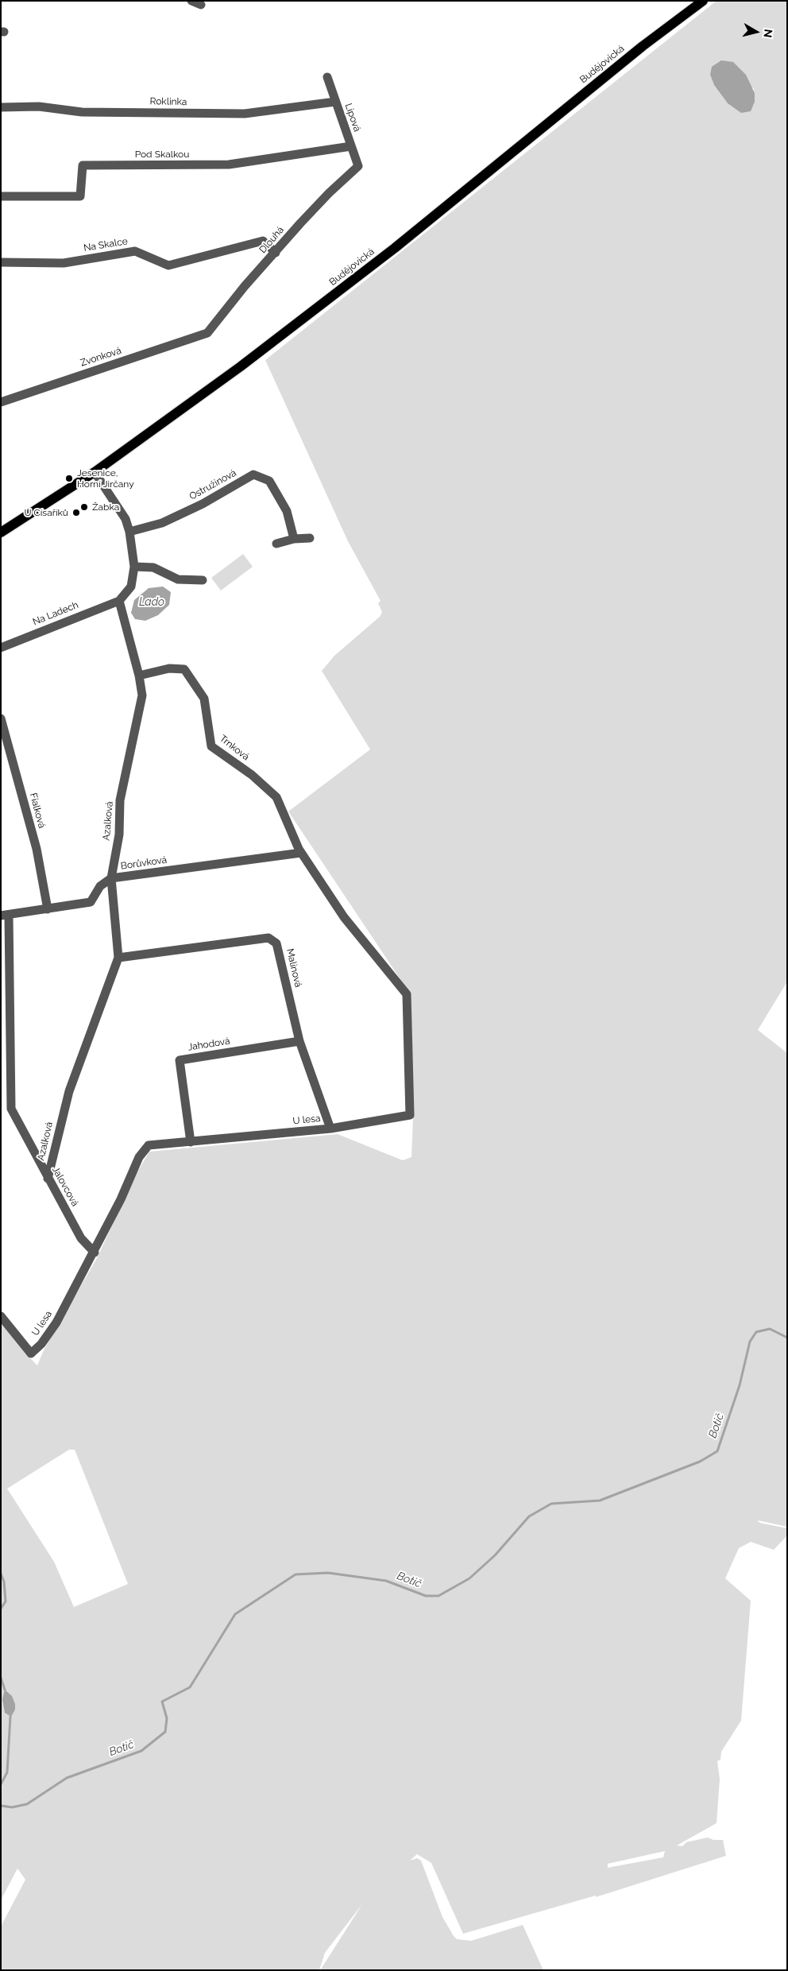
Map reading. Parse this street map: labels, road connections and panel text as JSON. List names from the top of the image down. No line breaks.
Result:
{"streets":{"main road":["Budějovická"],"street":["Roklinka","Lipová","Pod Skalkou","Dlouhá","Na Skalce","Zvonková","Ostružinová","Na Ladech","Trnková","Fialková","Azalková","Borůvková","Malinová","Jahodová","U lesa","Jalovcová"]},"crossings":[["Roklinka","Lipová"],["Lipová","Pod Skalkou"],["Lipová","Dlouhá"],["Dlouhá","Na Skalce"],["Dlouhá","Zvonková"],["Na Ladech","Azalková"],["Trnková","Azalková"],["Trnková","Borůvková"],["Trnková","U lesa"],["Fialková","Borůvková"],["Azalková","Borůvková"],["Azalková","Malinová"],["Azalková","Jalovcová"],["Borůvková","U lesa"],["Borůvková","Jalovcová"],["Malinová","Jahodová"],["Malinová","U lesa"],["Jahodová","U lesa"],["U lesa","Jalovcová"]],"water":["Lado","Botič"],"places":["Jesenice, Horní Jirčany","Žabka","U Císaříků"],"north":"right"}
